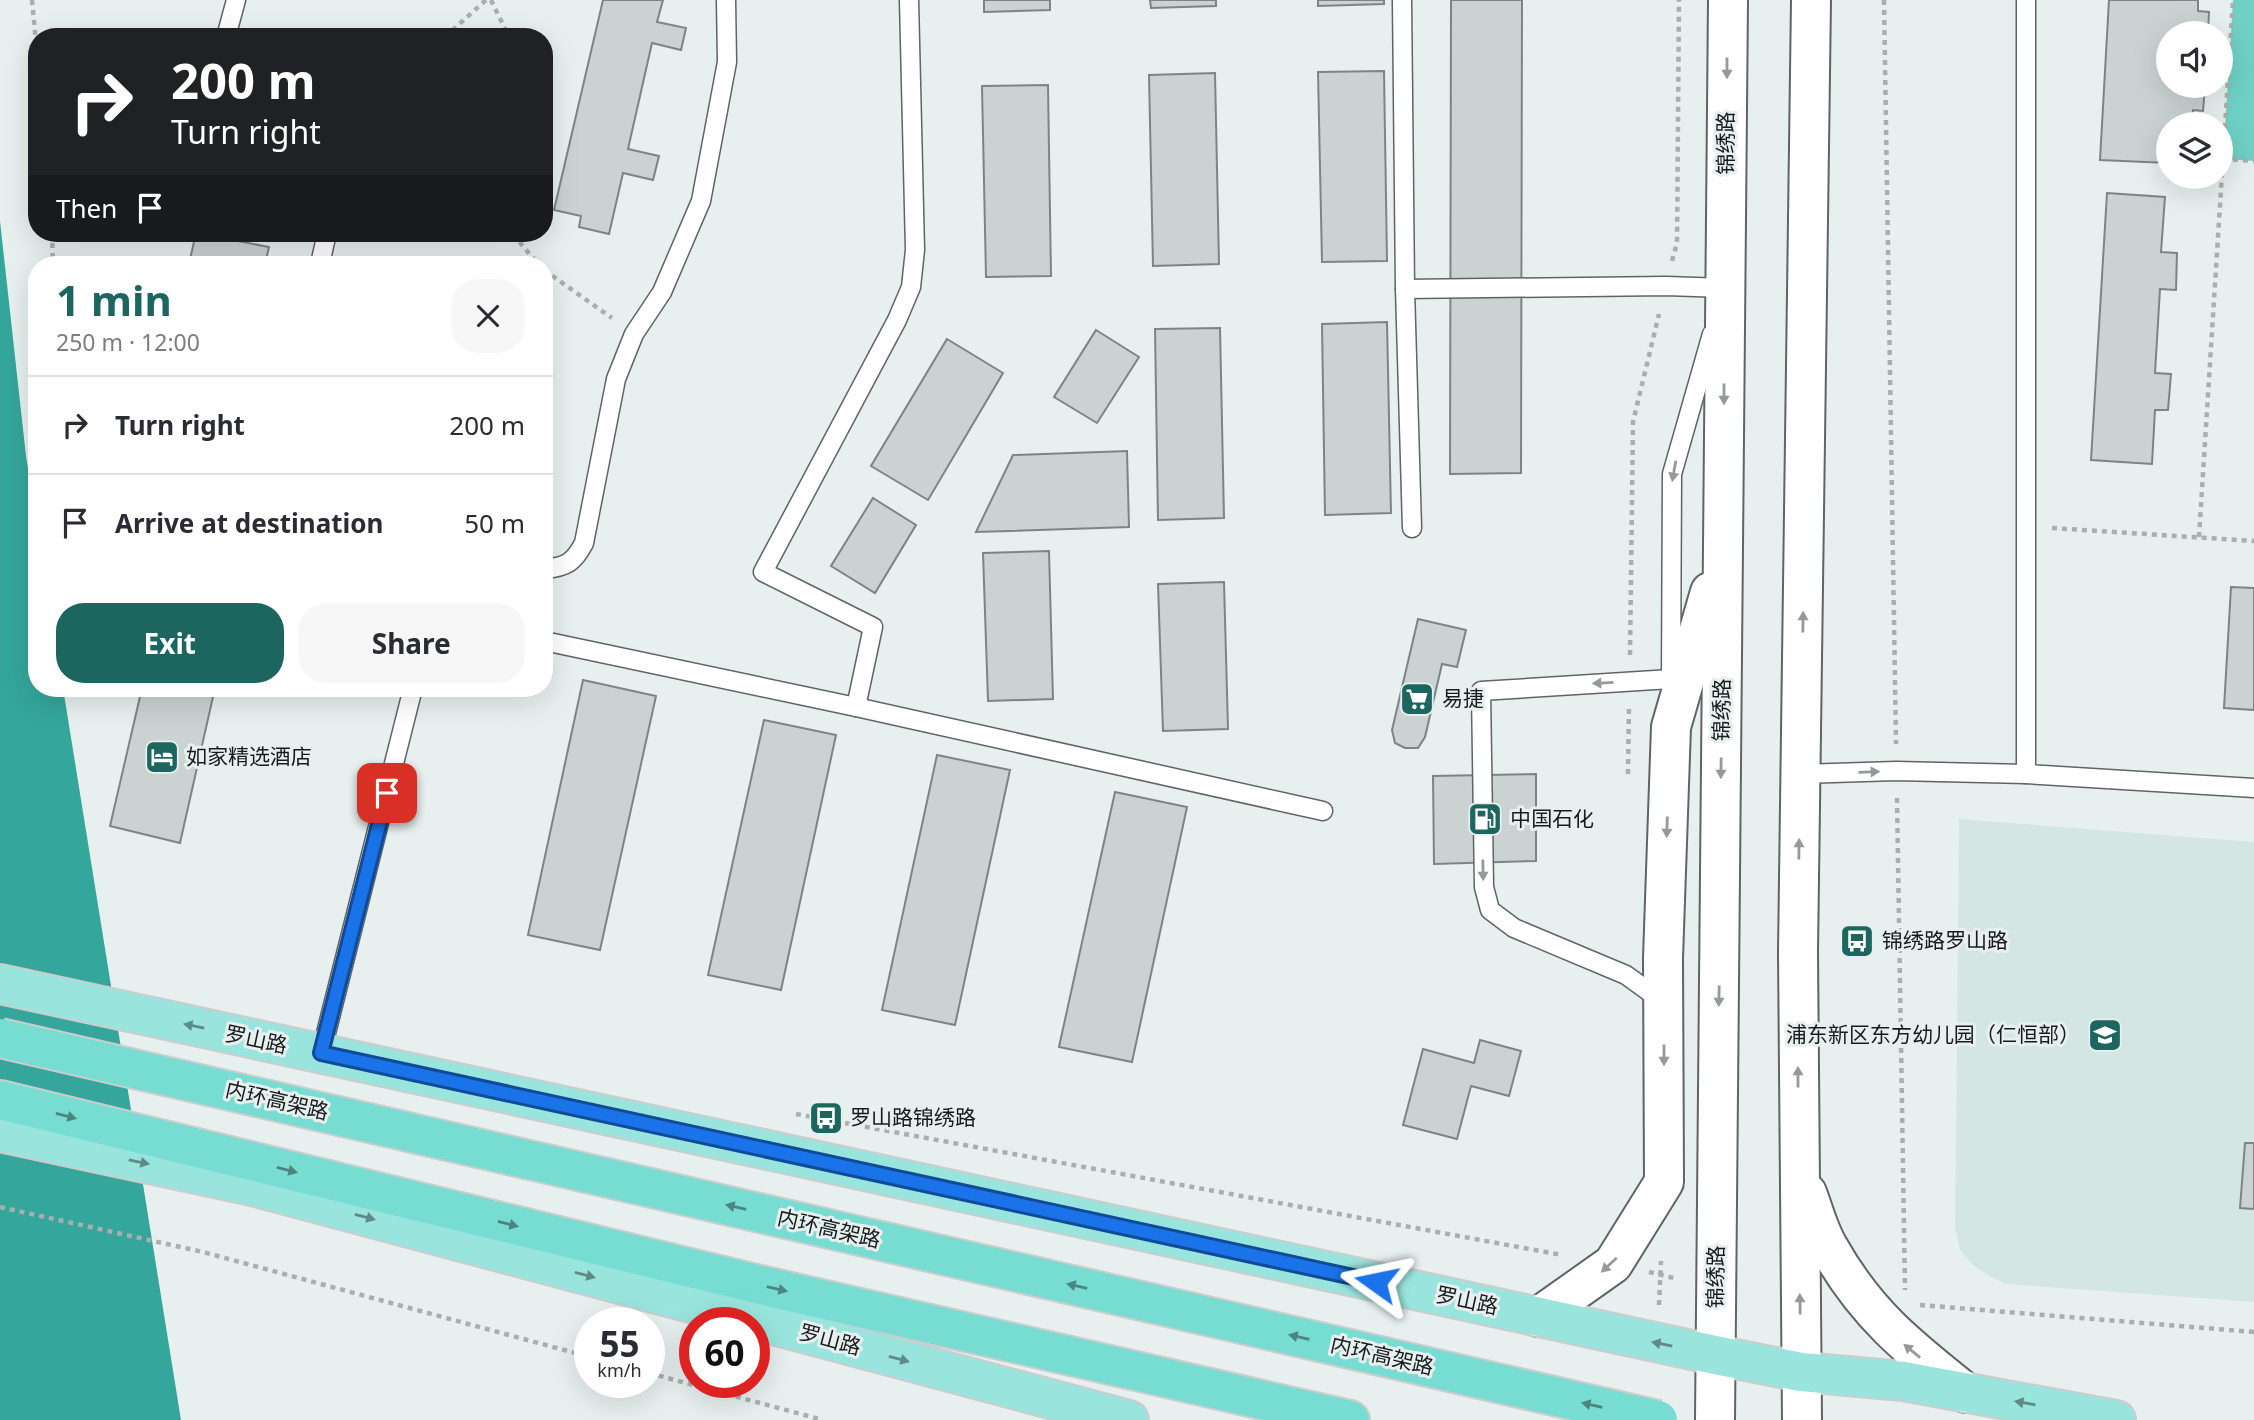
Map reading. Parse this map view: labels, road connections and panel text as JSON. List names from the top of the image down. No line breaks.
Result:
{"streets":{"highway":["内环高架路"],"main road":["锦绣路","罗山路"]},"crossings":[["锦绣路","罗山路"]],"places":{"supermarket":["易捷"],"hotel":["如家精选酒店"],"fuel station":["中国石化"],"bus stop":["锦绣路罗山路","罗山路锦绣路"],"school or university":["浦东新区东方幼儿园（仁恒部）"]},"page":{"turn":["200 m","Turn right"],"then":"Then","heading":["1 min","250 m · 12:00"],"list":[{"name":"Turn right","value":"200 m"},{"name":"Arrive at destination","value":"50 m"}],"buttons":["Exit","Share"],"speed":"55 km/h","limit":"60"}}
